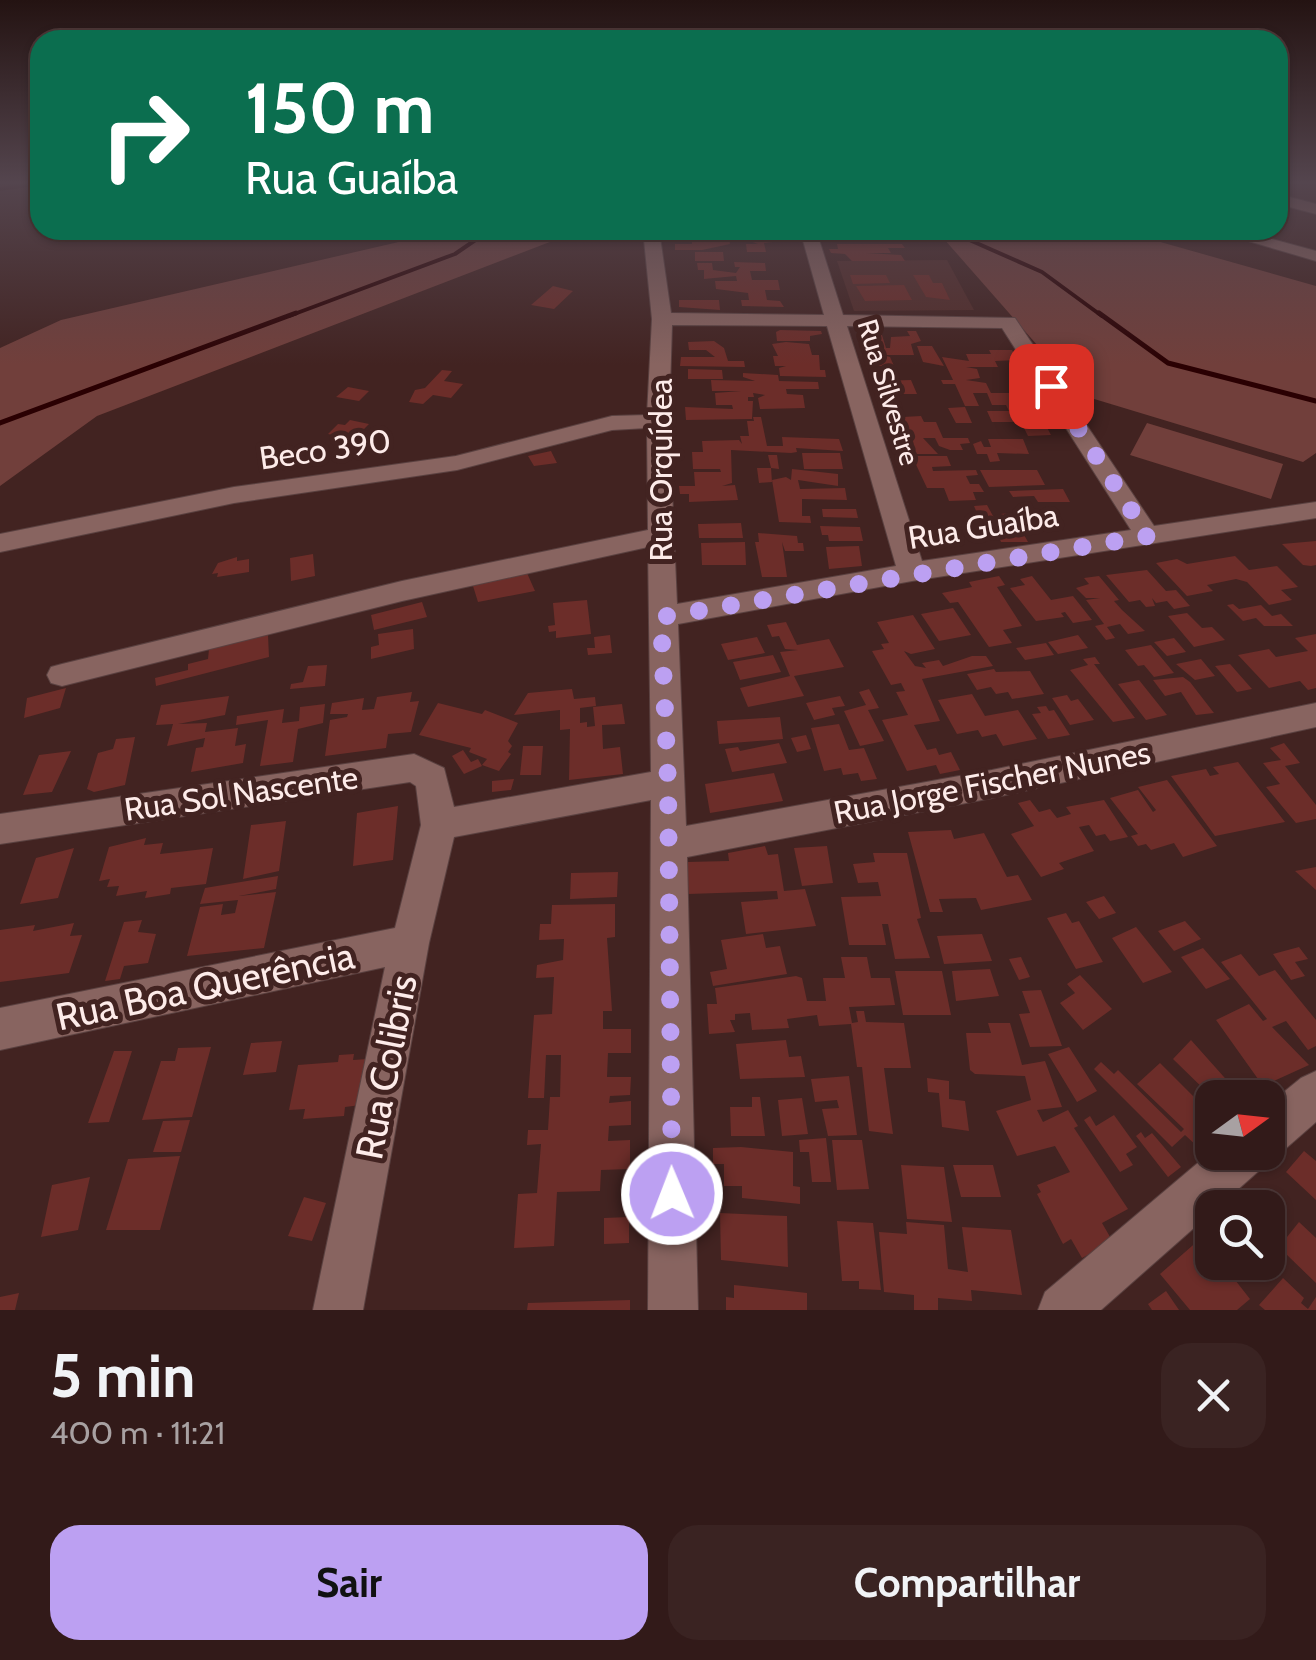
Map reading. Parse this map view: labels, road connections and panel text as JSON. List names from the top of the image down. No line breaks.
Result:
{"streets":{"street":["Rua Silvestre","Beco 390","Rua Orquídea","Rua Guaíba","Rua Jorge Fischer Nunes","Rua Sol Nascente","Rua Boa Querência","Rua Colibris"]},"crossings":[["Rua Silvestre","Rua Guaíba"],["Beco 390","Rua Orquídea"],["Rua Orquídea","Rua Guaíba"],["Rua Orquídea","Rua Jorge Fischer Nunes"],["Rua Sol Nascente","Rua Colibris"],["Rua Boa Querência","Rua Colibris"]],"north":"right","page":{"turn":["150 m","Rua Guaíba"],"heading":["5 min","400 m · 11:21"],"buttons":["Sair","Compartilhar"]}}
